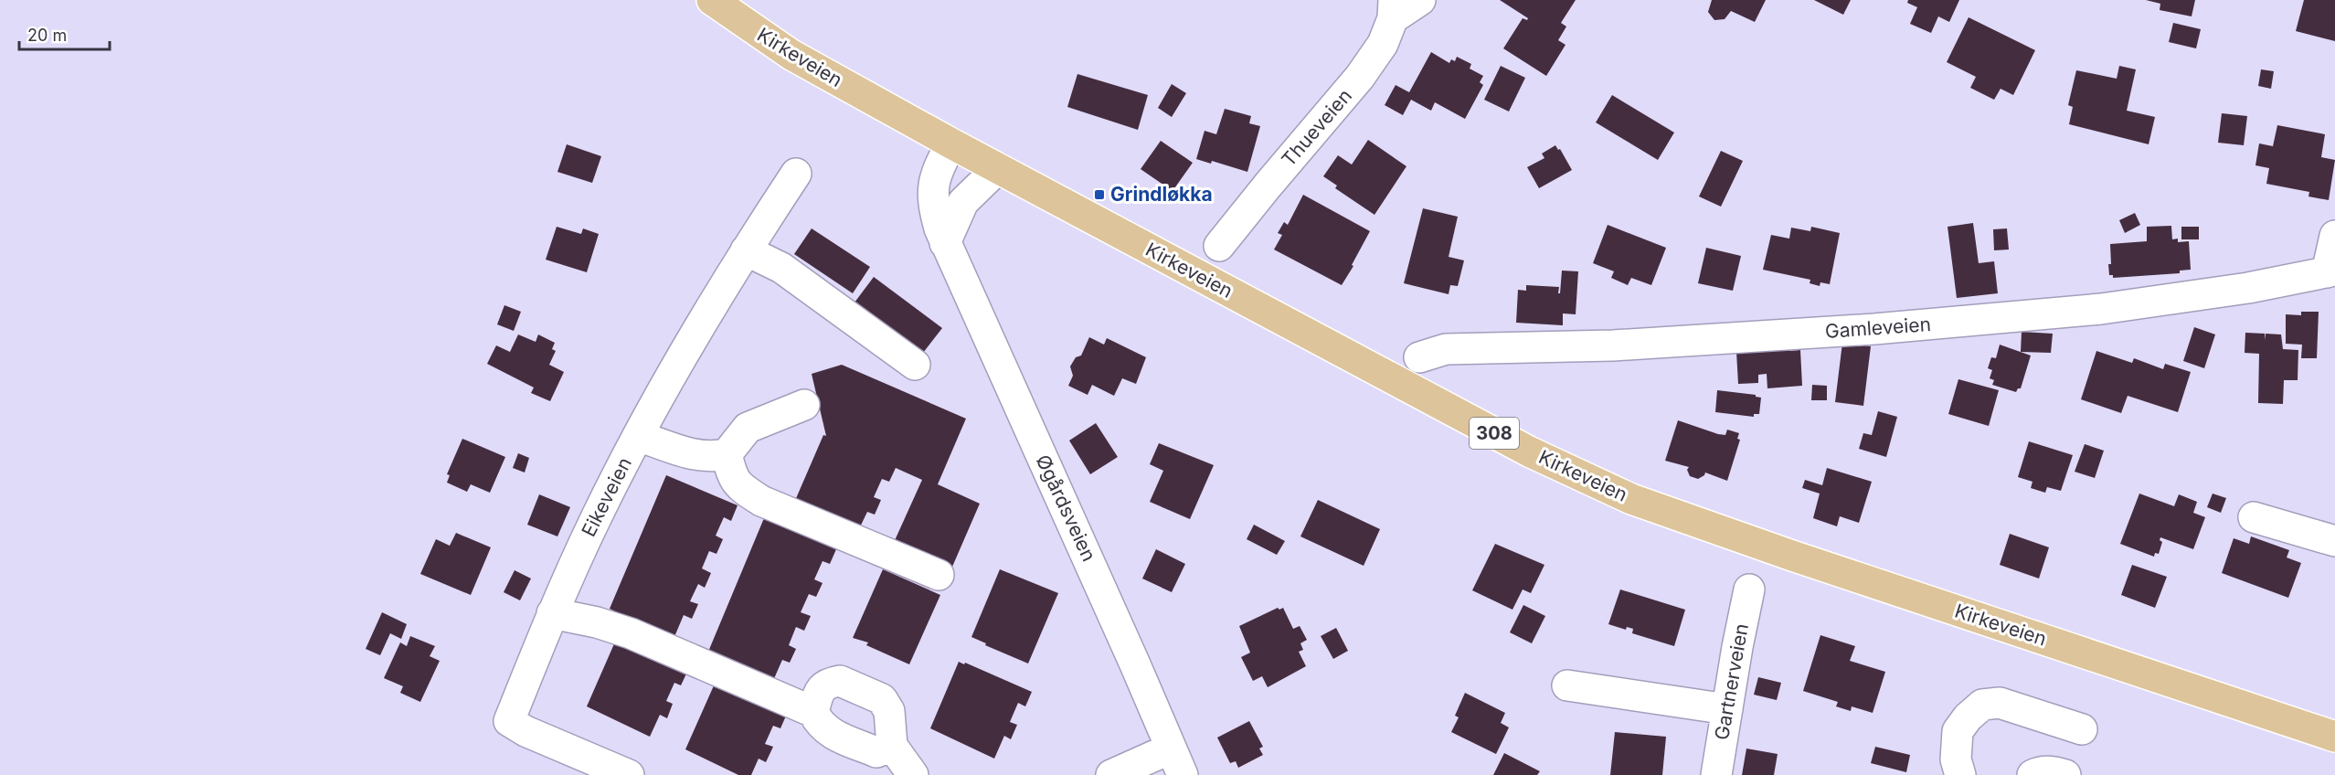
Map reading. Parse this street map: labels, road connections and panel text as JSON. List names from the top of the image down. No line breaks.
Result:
{"streets":{"main road":["Kirkeveien","308"],"street":["Thueveien","Gamleveien","Eikeveien","Øgårdsveien","Gartnerveien"]},"crossings":[["Kirkeveien","Øgårdsveien"]],"places":{"transit":["Grindløkka"]},"scale_bar":"20 m"}
